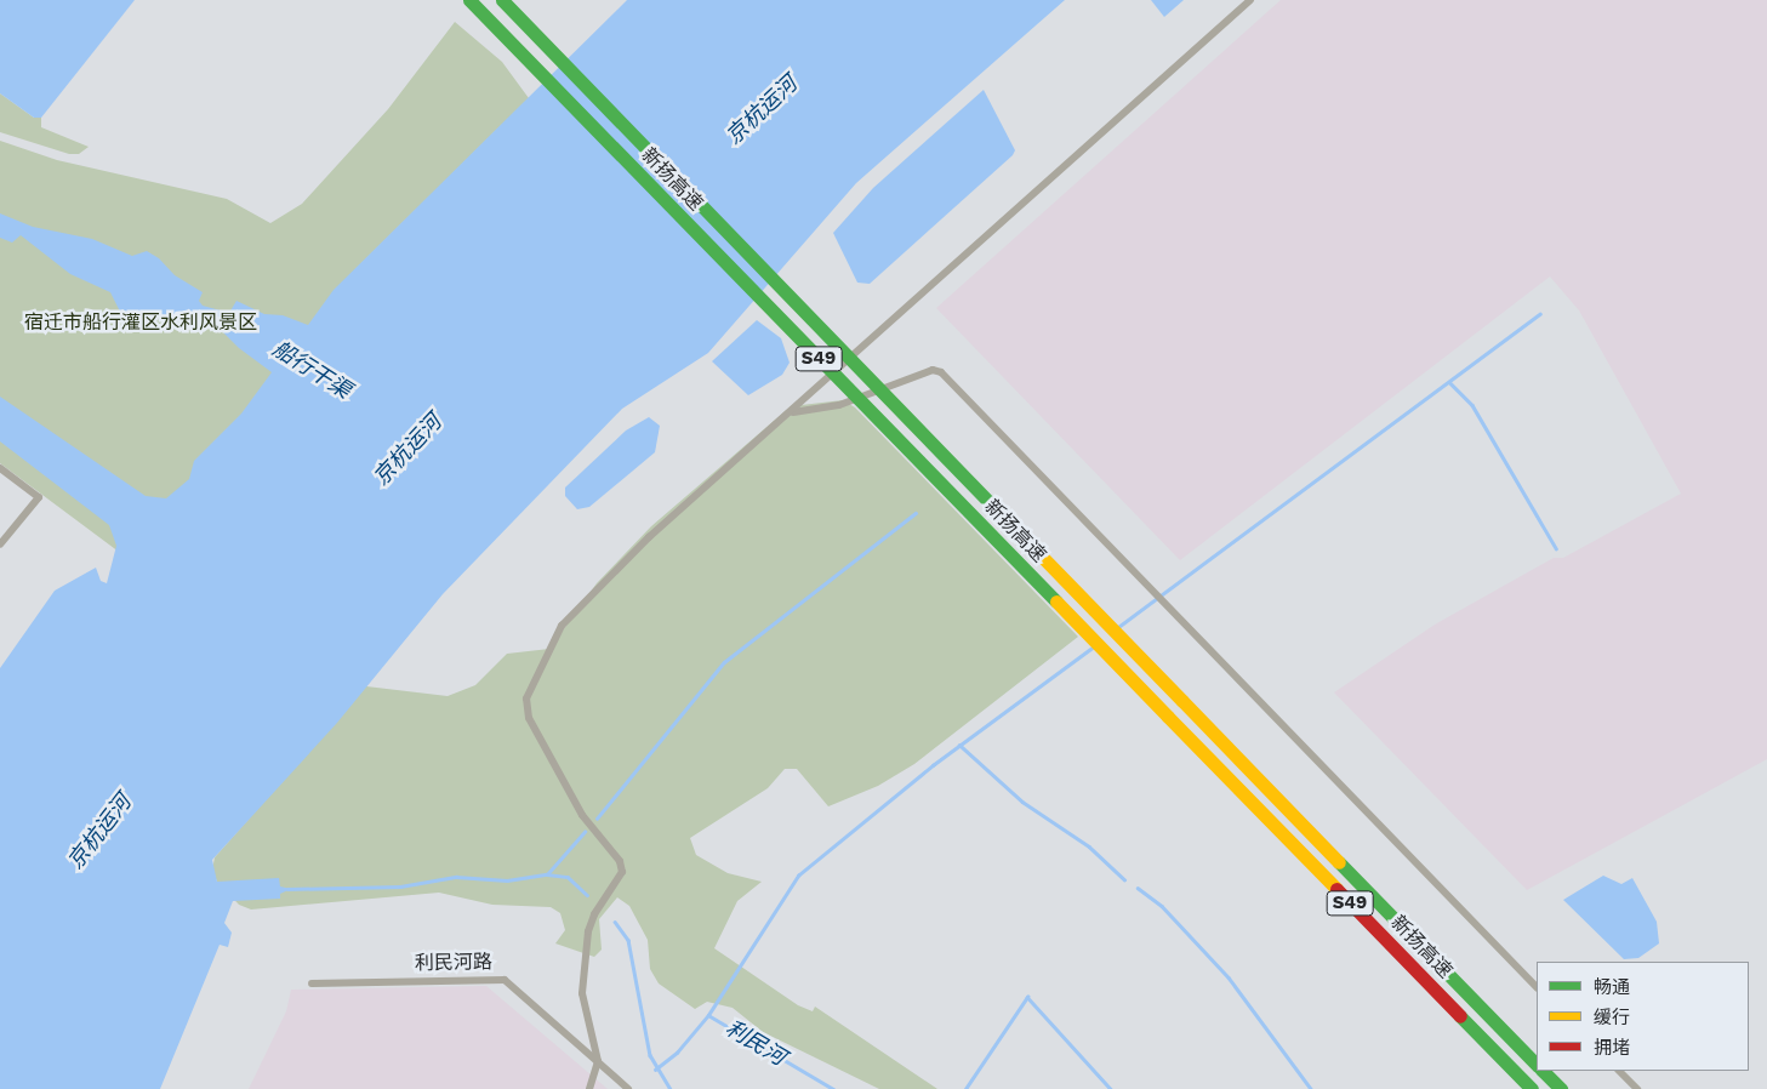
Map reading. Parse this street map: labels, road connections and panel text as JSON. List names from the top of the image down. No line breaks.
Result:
{"streets":{"highway":["新扬高速","S49"],"street":["利民河路"]},"water":["京杭运河","船行干渠","利民河"],"parks":["宿迁市船行灌区水利风景区"],"legend":["畅通","缓行","拥堵"]}
